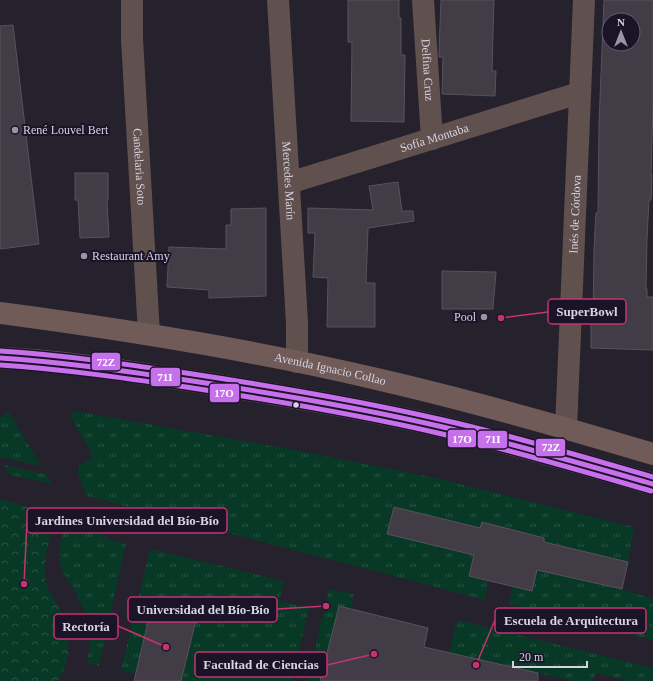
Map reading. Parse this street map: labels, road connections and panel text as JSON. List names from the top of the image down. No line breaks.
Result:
{"streets":{"main road":["Avenida Ignacio Collao"],"street":["Delfina Cruz","Sofía Montaba","Candelaria Soto","Mercedes Marín","Inés de Córdova"]},"crossings":[["Delfina Cruz","Sofía Montaba"],["Sofía Montaba","Mercedes Marín"],["Sofía Montaba","Inés de Córdova"],["Candelaria Soto","Avenida Ignacio Collao"],["Mercedes Marín","Avenida Ignacio Collao"],["Inés de Córdova","Avenida Ignacio Collao"]],"places":["René Louvel Bert","Restaurant Amy","Pool","SuperBowl","Jardines Universidad del Bío-Bío","Universidad del Bío-Bío","Rectoría","Facultad de Ciencias","Escuela de Arquitectura"],"lines":["transit line 72Z","transit line 71I","transit line 17O"],"scale_bar":"20 m","north":"top"}
